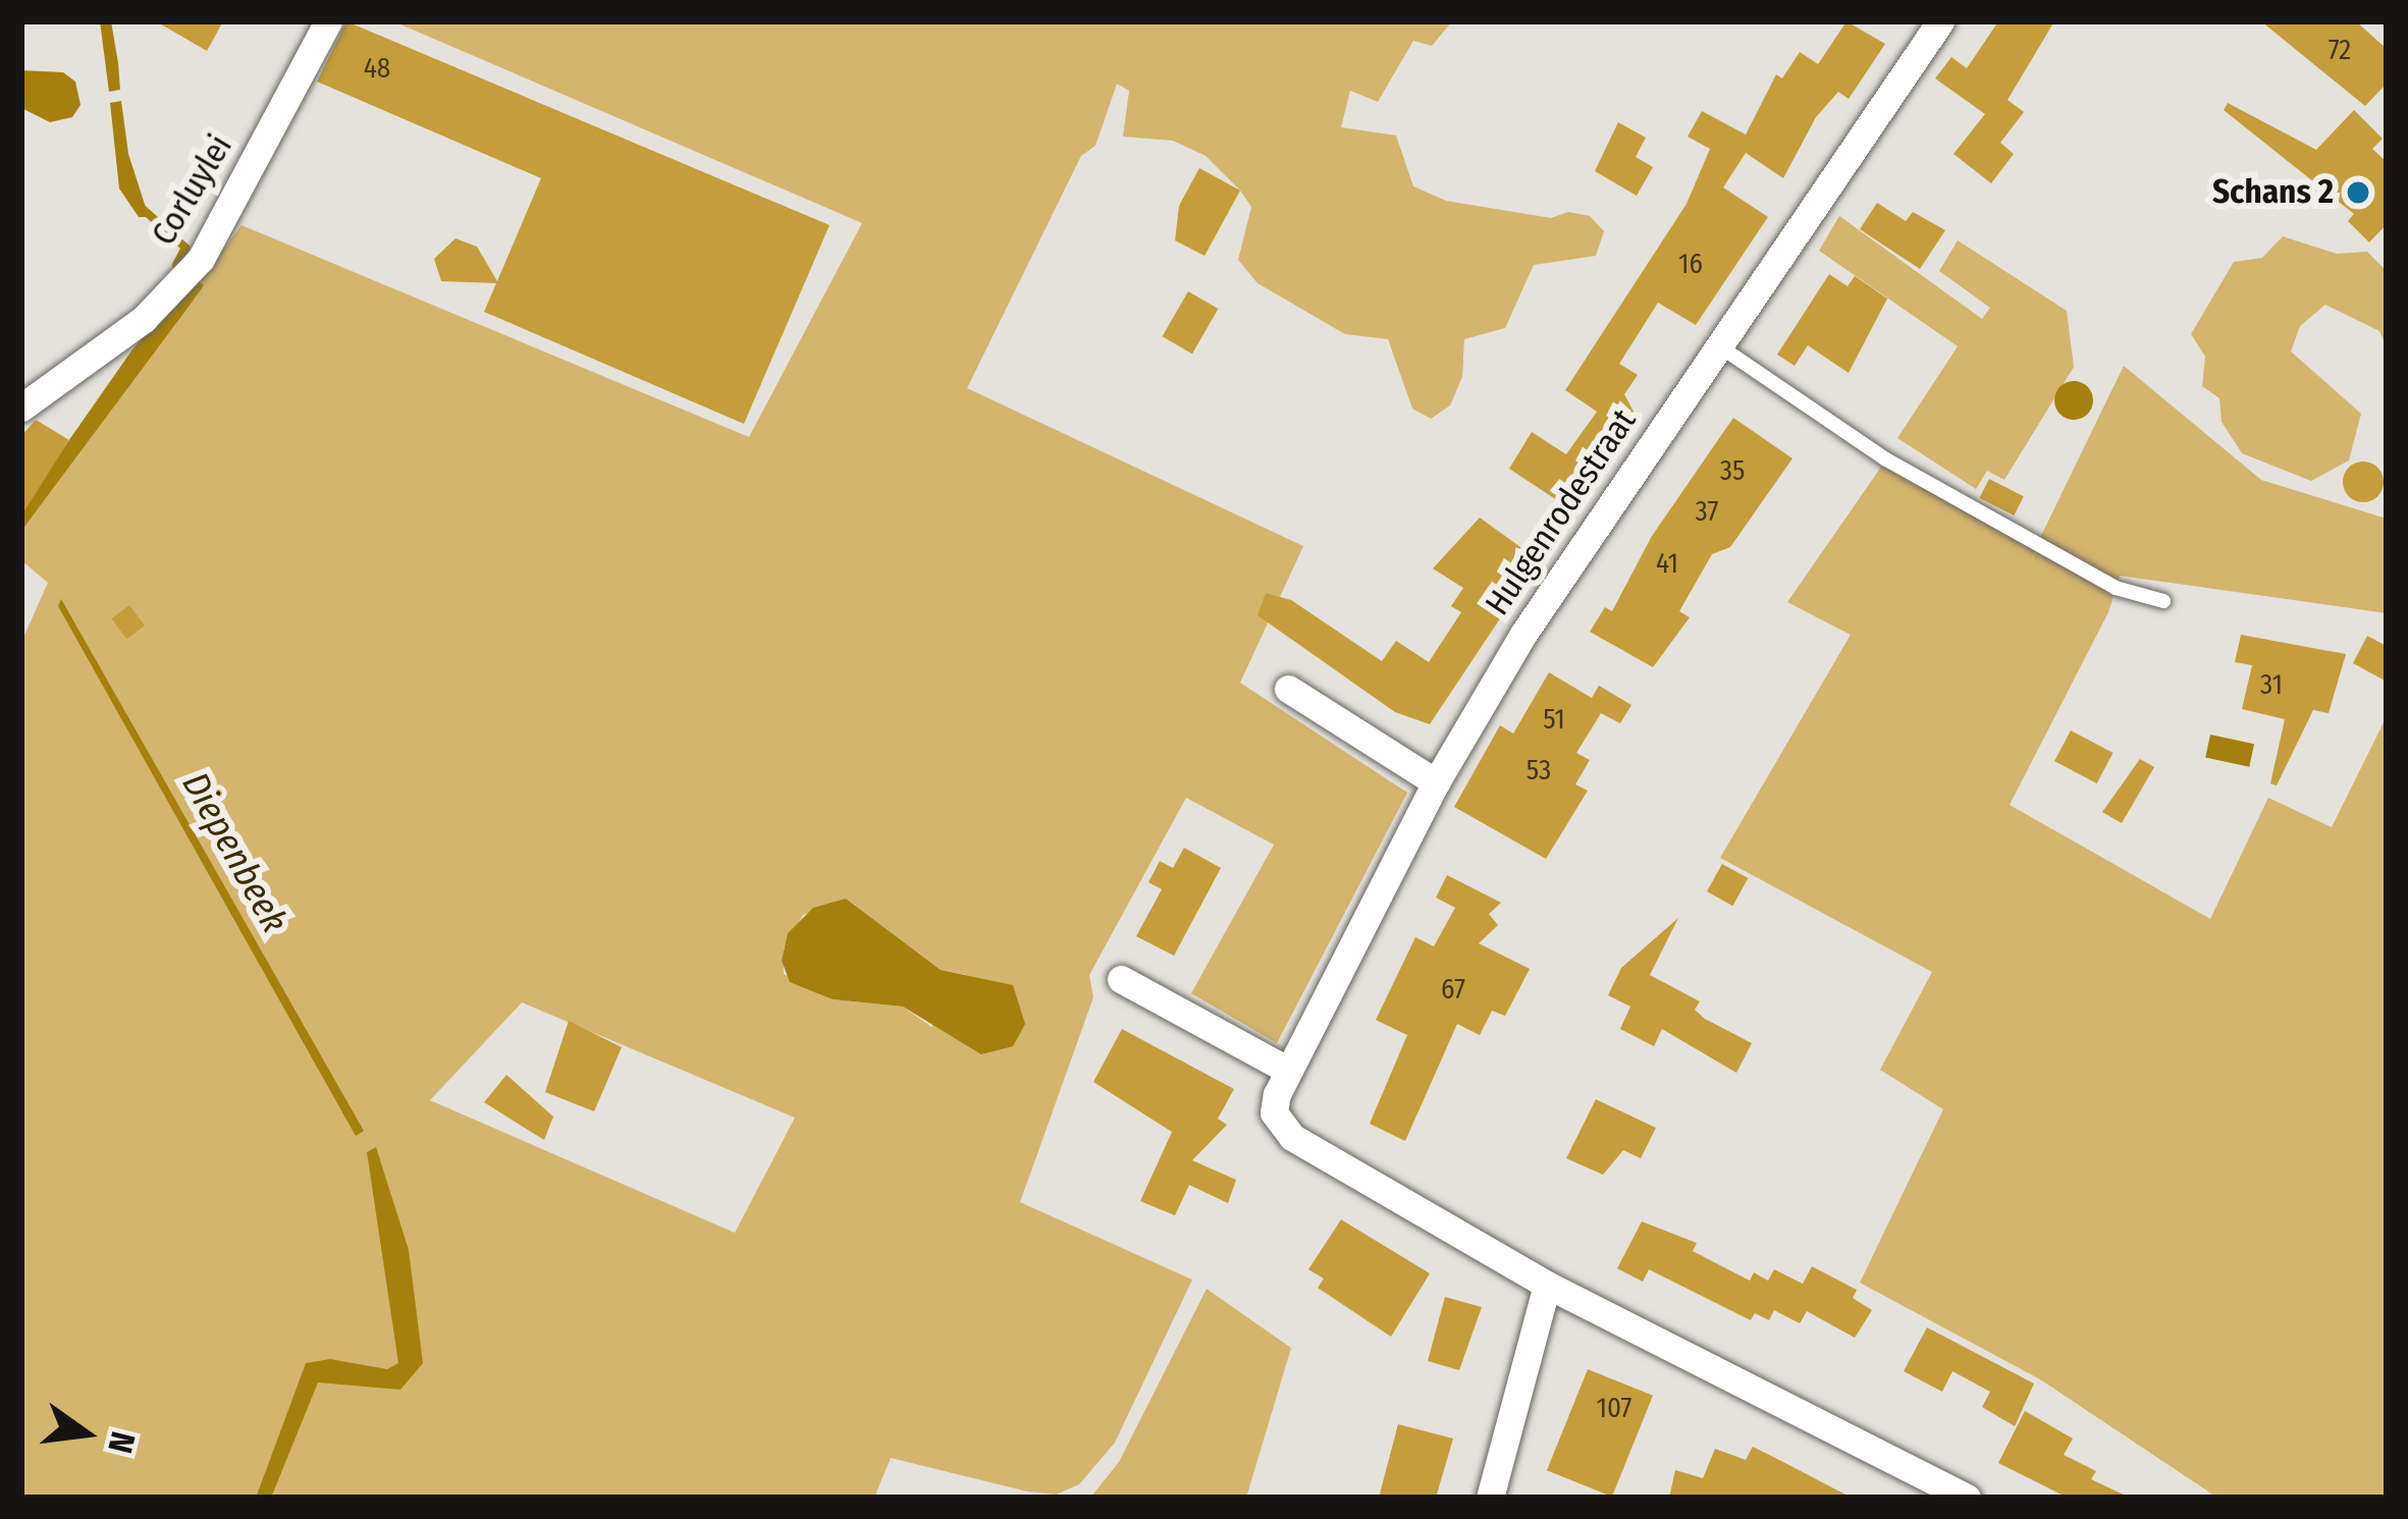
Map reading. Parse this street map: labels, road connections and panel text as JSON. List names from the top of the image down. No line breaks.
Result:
{"streets":{"street":["Corluylei","Hulgenrodestraat"]},"water":["Diepenbeek"],"places":["Schans 2"],"house_numbers":["72","48","16","35","37","41","31","51","53","67","107"],"north":"right"}
